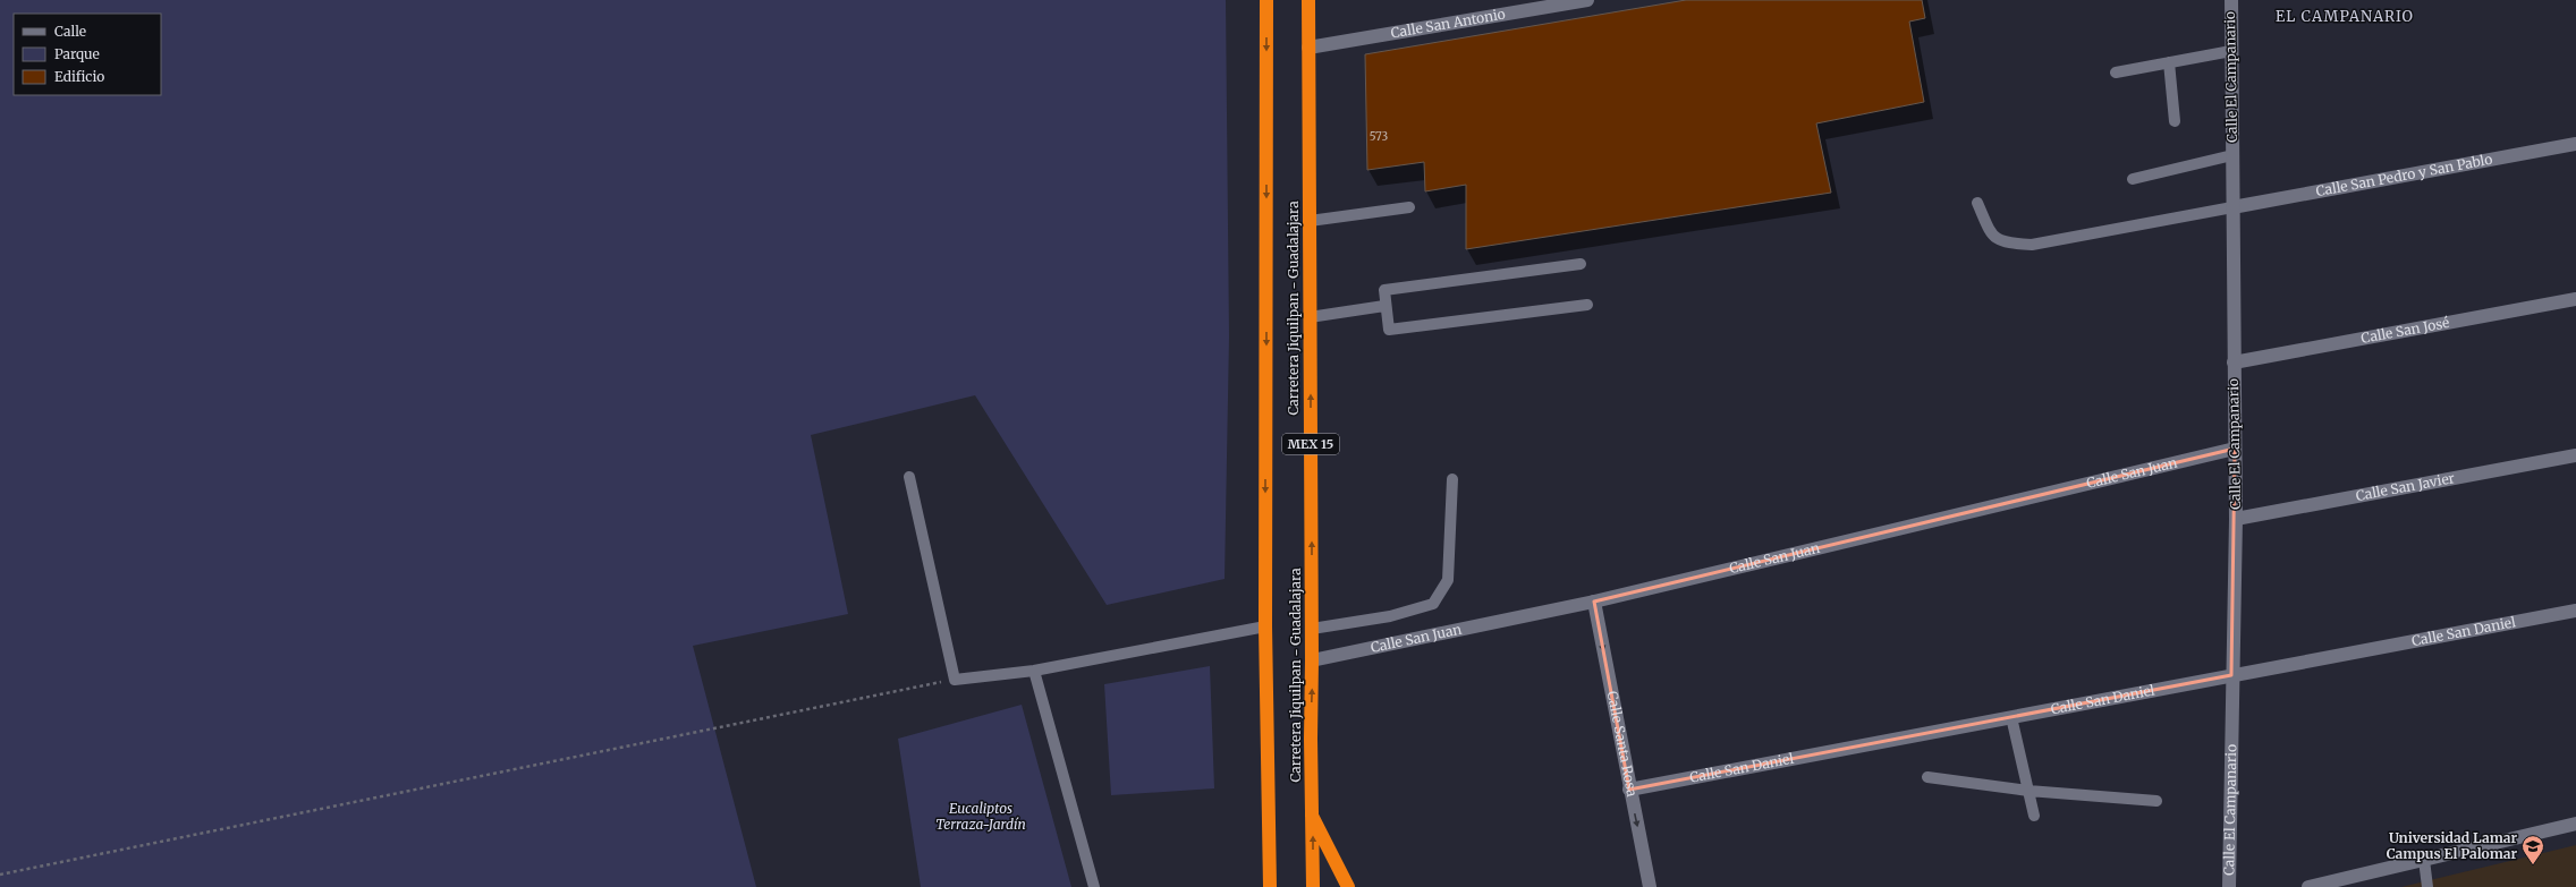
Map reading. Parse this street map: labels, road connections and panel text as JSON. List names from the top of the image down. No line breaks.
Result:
{"streets":{"highway":["Carretera Jiquilpan - Guadalajara","MEX 15"],"street":["Calle San Antonio","Calle El Campanario","Calle San Pedro y San Pablo","Calle San José","Calle San Juan","Calle San Javier","Calle San Daniel","Calle Santa Rosa"]},"crossings":[["Calle San Antonio","Carretera Jiquilpan - Guadalajara"],["Calle El Campanario","Calle San Pedro y San Pablo"],["Calle El Campanario","Calle San José"],["Calle El Campanario","Calle San Juan"],["Calle El Campanario","Calle San Javier"],["Calle El Campanario","Calle San Daniel"],["Carretera Jiquilpan - Guadalajara","Calle San Juan"],["Calle San Juan","Calle Santa Rosa"],["Calle San Daniel","Calle Santa Rosa"]],"one_way":["Calle Santa Rosa"],"districts":["EL CAMPANARIO"],"parks":["Eucaliptos Terraza-Jardín"],"places":{"school or university":["Universidad Lamar Campus El Palomar"]},"house_numbers":["573"],"legend":["Calle","Parque","Edificio"]}
